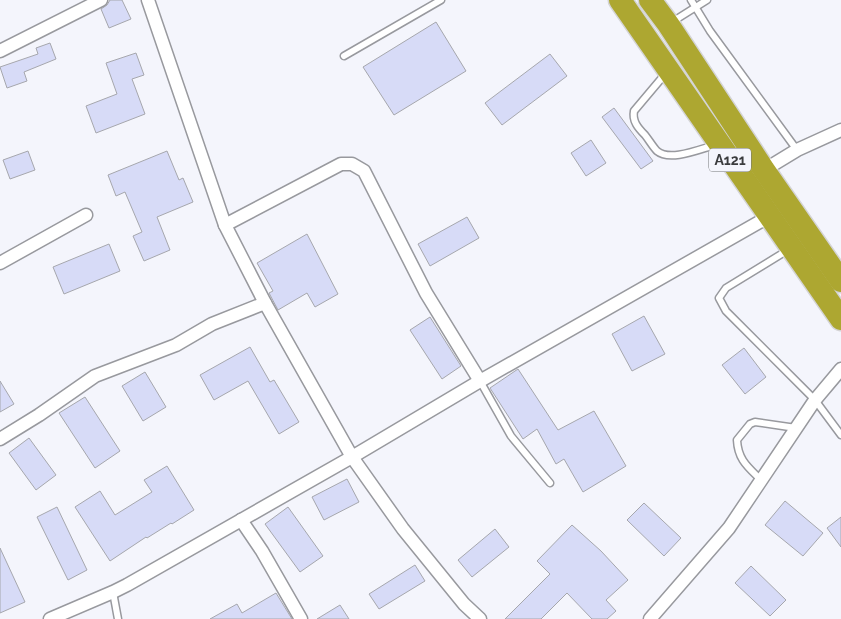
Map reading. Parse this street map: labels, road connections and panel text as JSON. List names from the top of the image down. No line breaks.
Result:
{"streets":{"highway":["A121"]}}
